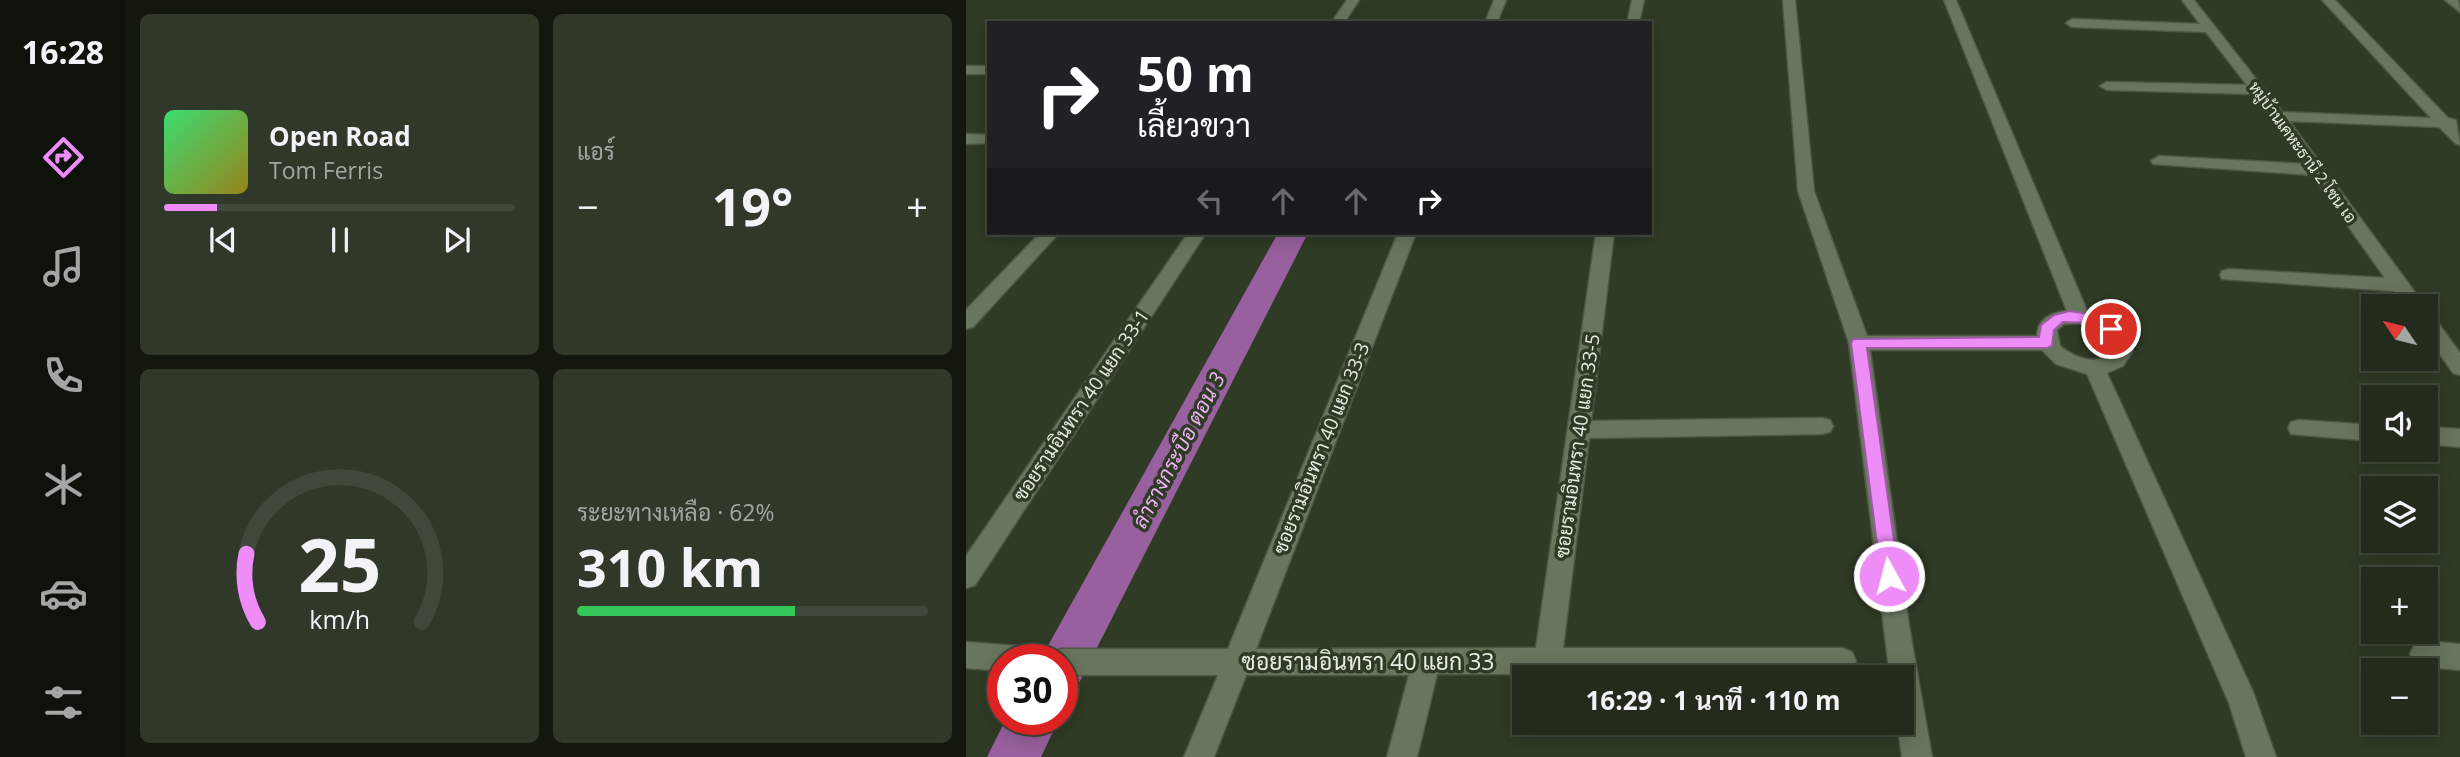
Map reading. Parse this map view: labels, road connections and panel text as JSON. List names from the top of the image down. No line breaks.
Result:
{"streets":{"street":["หมู่บ้านเคหะธานี 2 โซน เอ","ซอยรามอินทรา 40 แยก 33-1","ซอยรามอินทรา 40 แยก 33-5","ซอยรามอินทรา 40 แยก 33-3","ซอยรามอินทรา 40 แยก 33"]},"crossings":[["ซอยรามอินทรา 40 แยก 33-5","ซอยรามอินทรา 40 แยก 33"],["ซอยรามอินทรา 40 แยก 33-3","ซอยรามอินทรา 40 แยก 33"]],"water":["ลำรางกระบือ ตอน 3"],"north":"top left","page":{"tabs":"16:28","tile":["แอร์",["ระยะทางเหลือ · 62%","310 km"]],"turn":["50 m","เลี้ยวขวา"],"song":["Open Road","Tom Ferris"],"heat":["−","19°","+"],"map_buttons":["+","−"],"limit":"30","trip":"16:29 · 1 นาที · 110 m","gauge":["25","km/h"]}}
